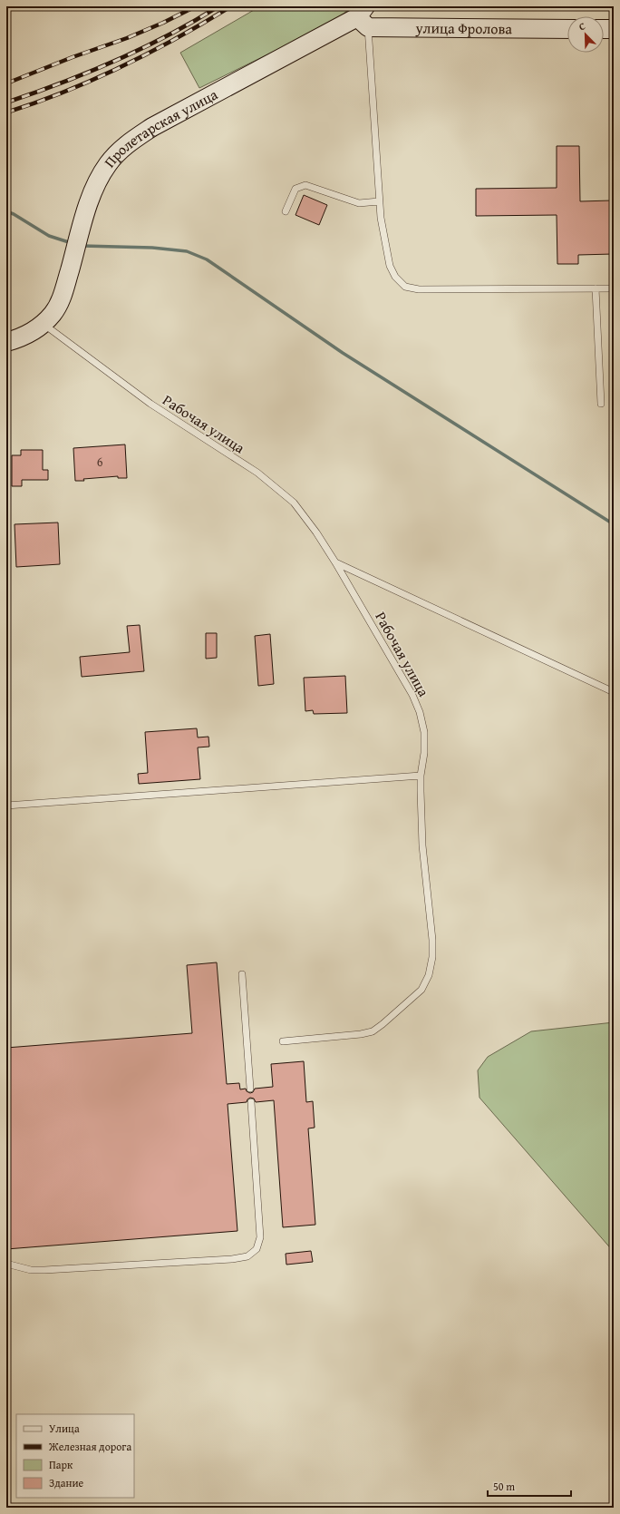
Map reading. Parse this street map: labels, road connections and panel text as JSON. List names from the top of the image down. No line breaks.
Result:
{"streets":{"street":["улица Фролова","Пролетарская улица"],"lane":["Рабочая улица"]},"crossings":[["улица Фролова","Пролетарская улица"],["Пролетарская улица","Рабочая улица"]],"house_numbers":["6"],"legend":["Улица","Железная дорога","Парк","Здание"],"scale_bar":"50 m","north":"top left"}
